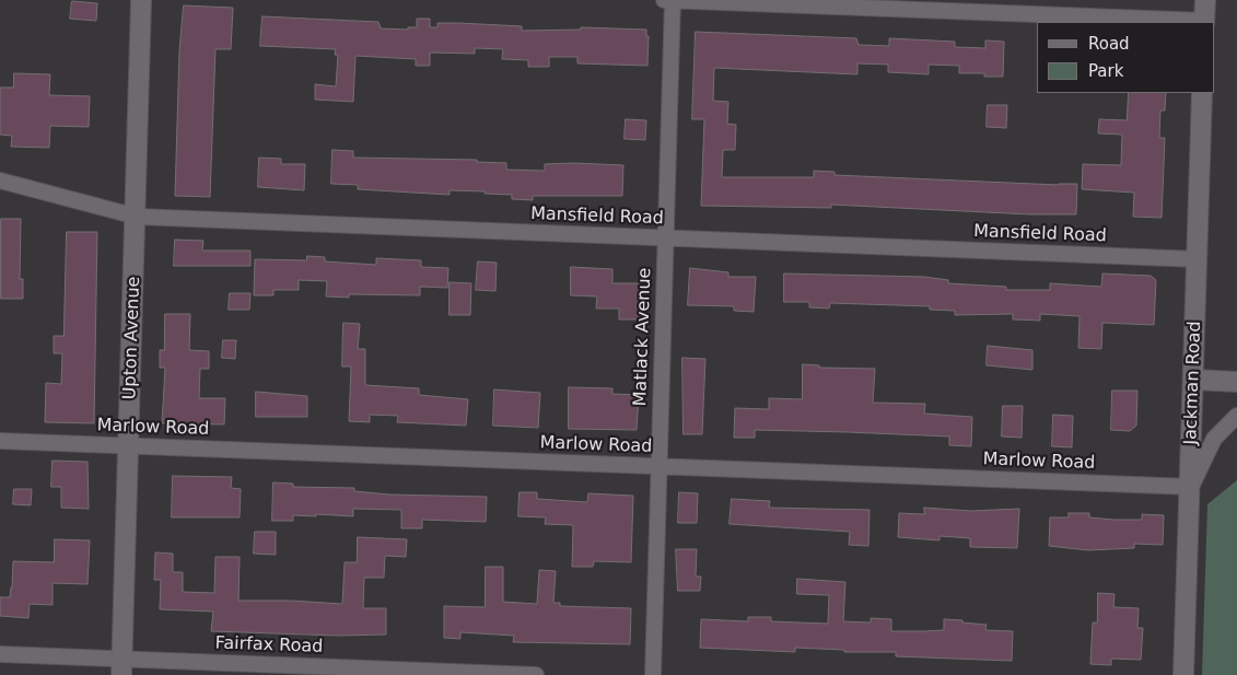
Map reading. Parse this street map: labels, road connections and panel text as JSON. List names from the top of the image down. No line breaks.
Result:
{"streets":{"street":["Mansfield Road","Matlack Avenue","Upton Avenue","Jackman Road","Marlow Road","Fairfax Road"]},"crossings":[["Mansfield Road","Matlack Avenue"],["Mansfield Road","Upton Avenue"],["Mansfield Road","Jackman Road"],["Matlack Avenue","Marlow Road"],["Upton Avenue","Marlow Road"],["Upton Avenue","Fairfax Road"],["Jackman Road","Marlow Road"]],"legend":["Road","Park"]}
